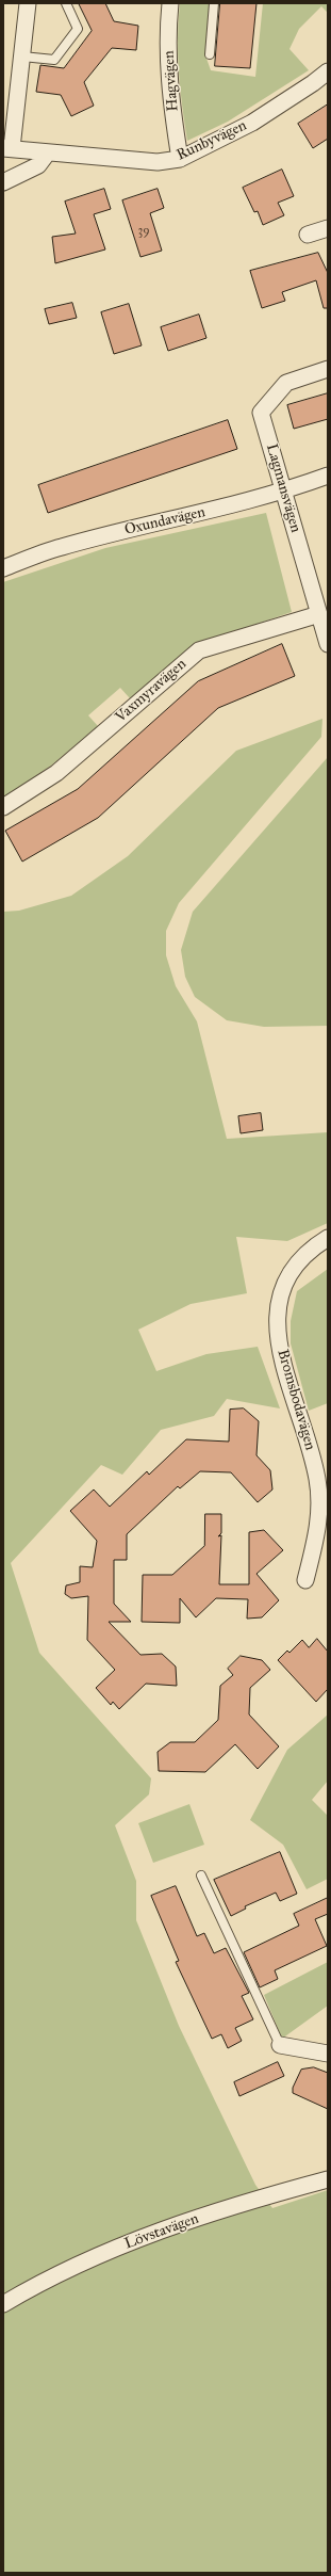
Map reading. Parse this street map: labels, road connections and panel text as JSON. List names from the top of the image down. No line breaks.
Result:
{"streets":{"street":["Hagvägen","Runbyvägen","Lagmansvägen","Oxundavägen","Vaxmyravägen","Bromsbodavägen","Lövstavägen"]},"crossings":[["Hagvägen","Runbyvägen"],["Lagmansvägen","Oxundavägen"],["Lagmansvägen","Vaxmyravägen"]],"house_numbers":["39"]}
